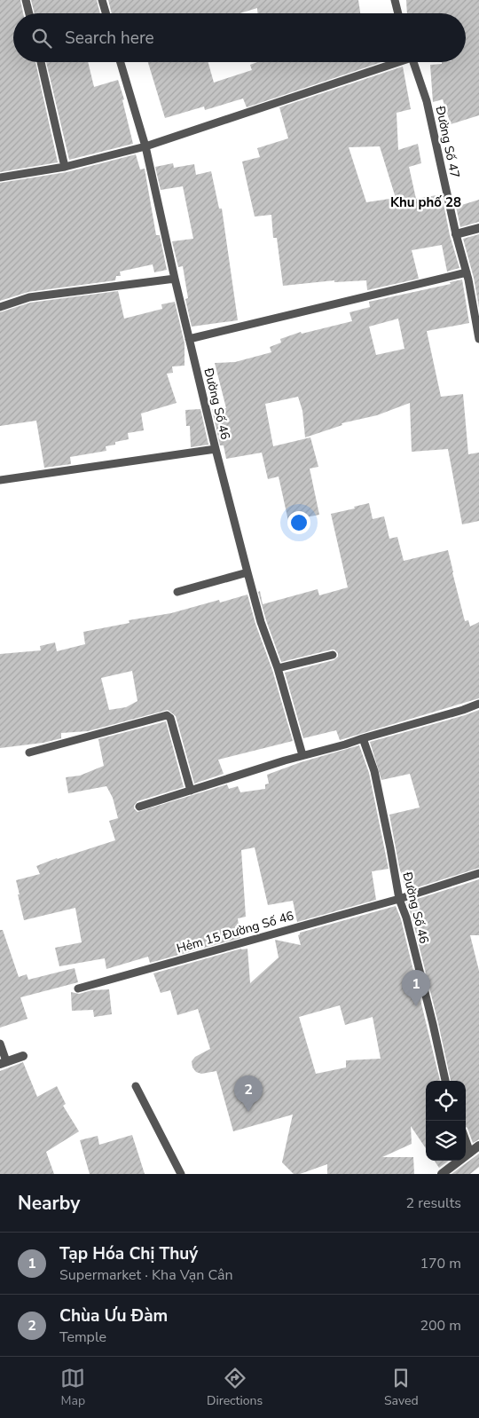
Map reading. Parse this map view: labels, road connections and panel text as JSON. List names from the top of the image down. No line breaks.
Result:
{"streets":{"lane":["Đường Số 47","Đường Số 46","Hẻm 15 Đường Số 46"]},"crossings":[["Đường Số 46","Hẻm 15 Đường Số 46"]],"districts":["Khu phố 28"],"page":{"search":"Search here","pins":["1","2"],"heading":["Nearby","2 results"],"list":[{"mark":"1","name":"Tạp Hóa Chị Thuý","note":"Supermarket · Kha Vạn Cân","value":"170 m"},{"mark":"2","name":"Chùa Ưu Đàm","note":"Temple","value":"200 m"}],"nav":["Map","Directions","Saved"]}}
